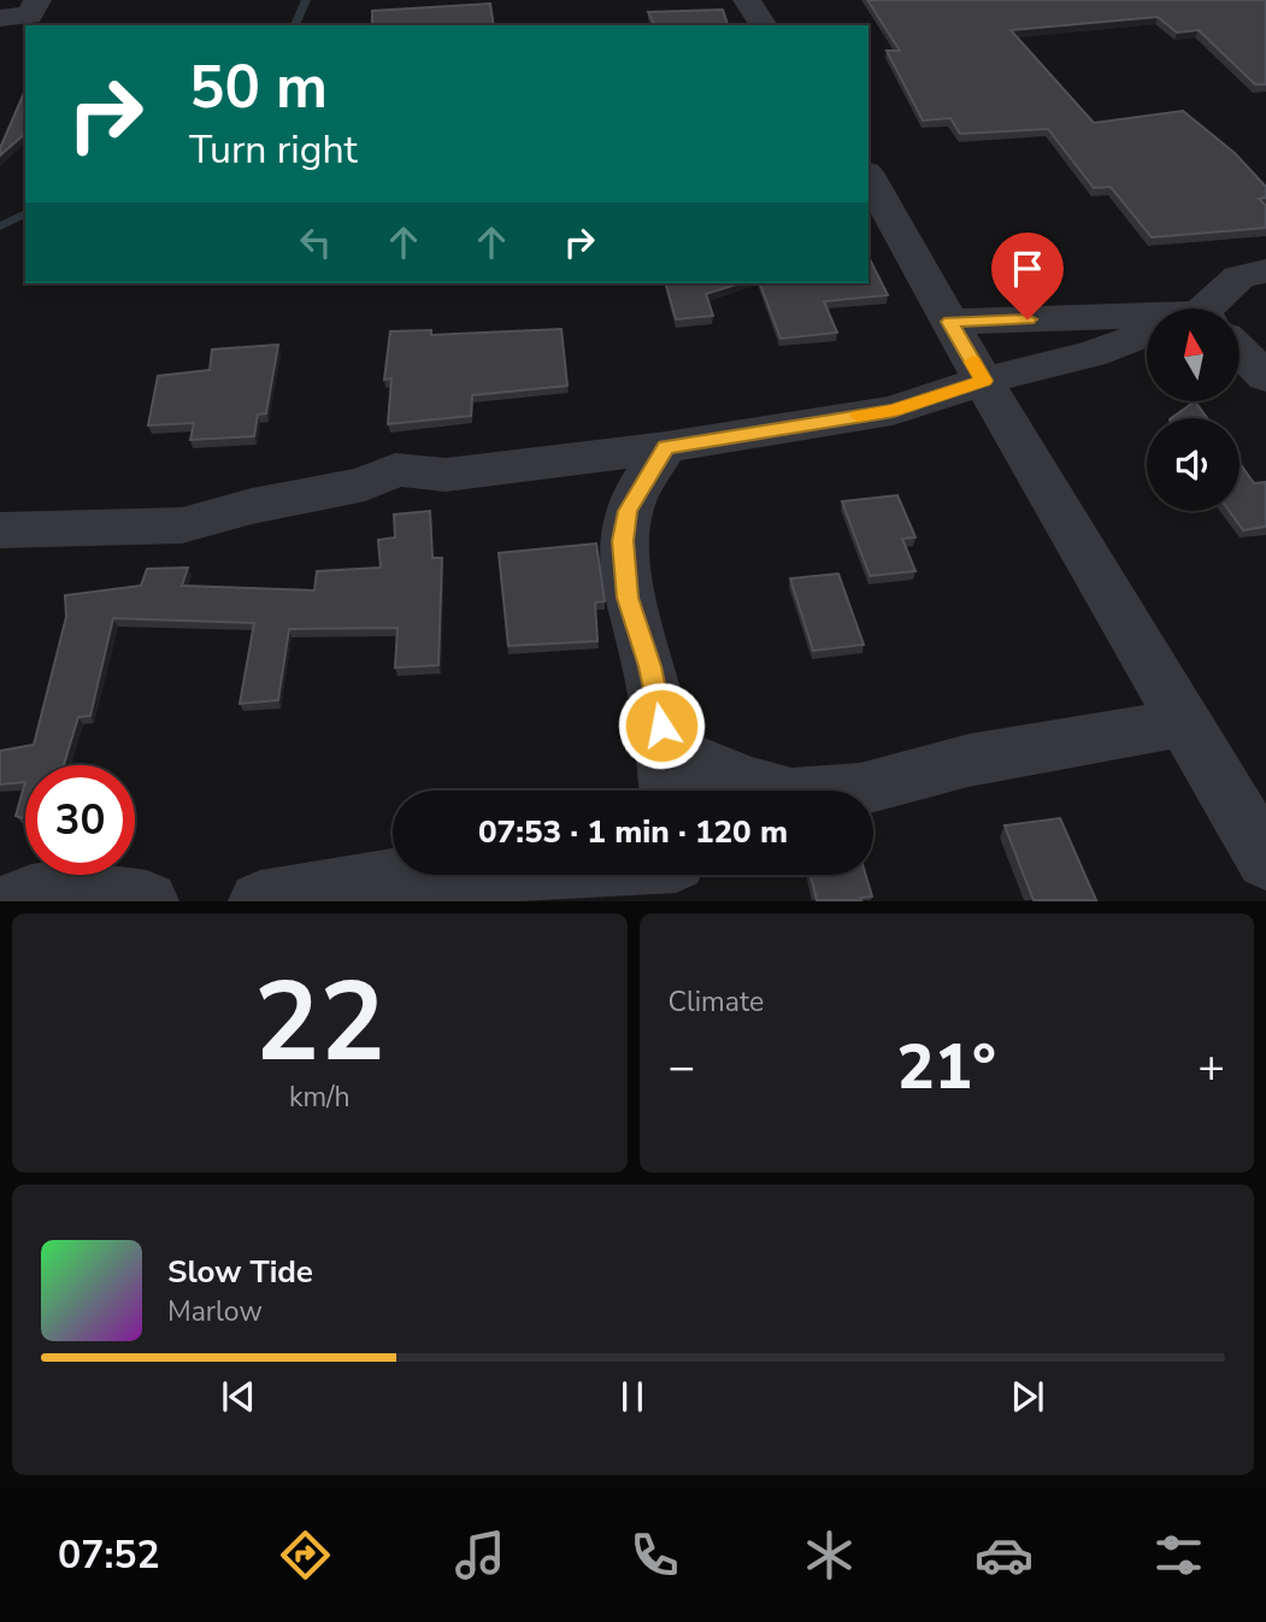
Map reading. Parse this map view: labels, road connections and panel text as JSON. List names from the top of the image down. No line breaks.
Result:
{"north":"top","page":{"turn":["50 m","Turn right"],"limit":"30","trip":"07:53 · 1 min · 120 m","tile":[["22","km/h"],"Climate"],"heat":["−","21°","+"],"song":["Slow Tide","Marlow"],"tabs":"07:52"}}
